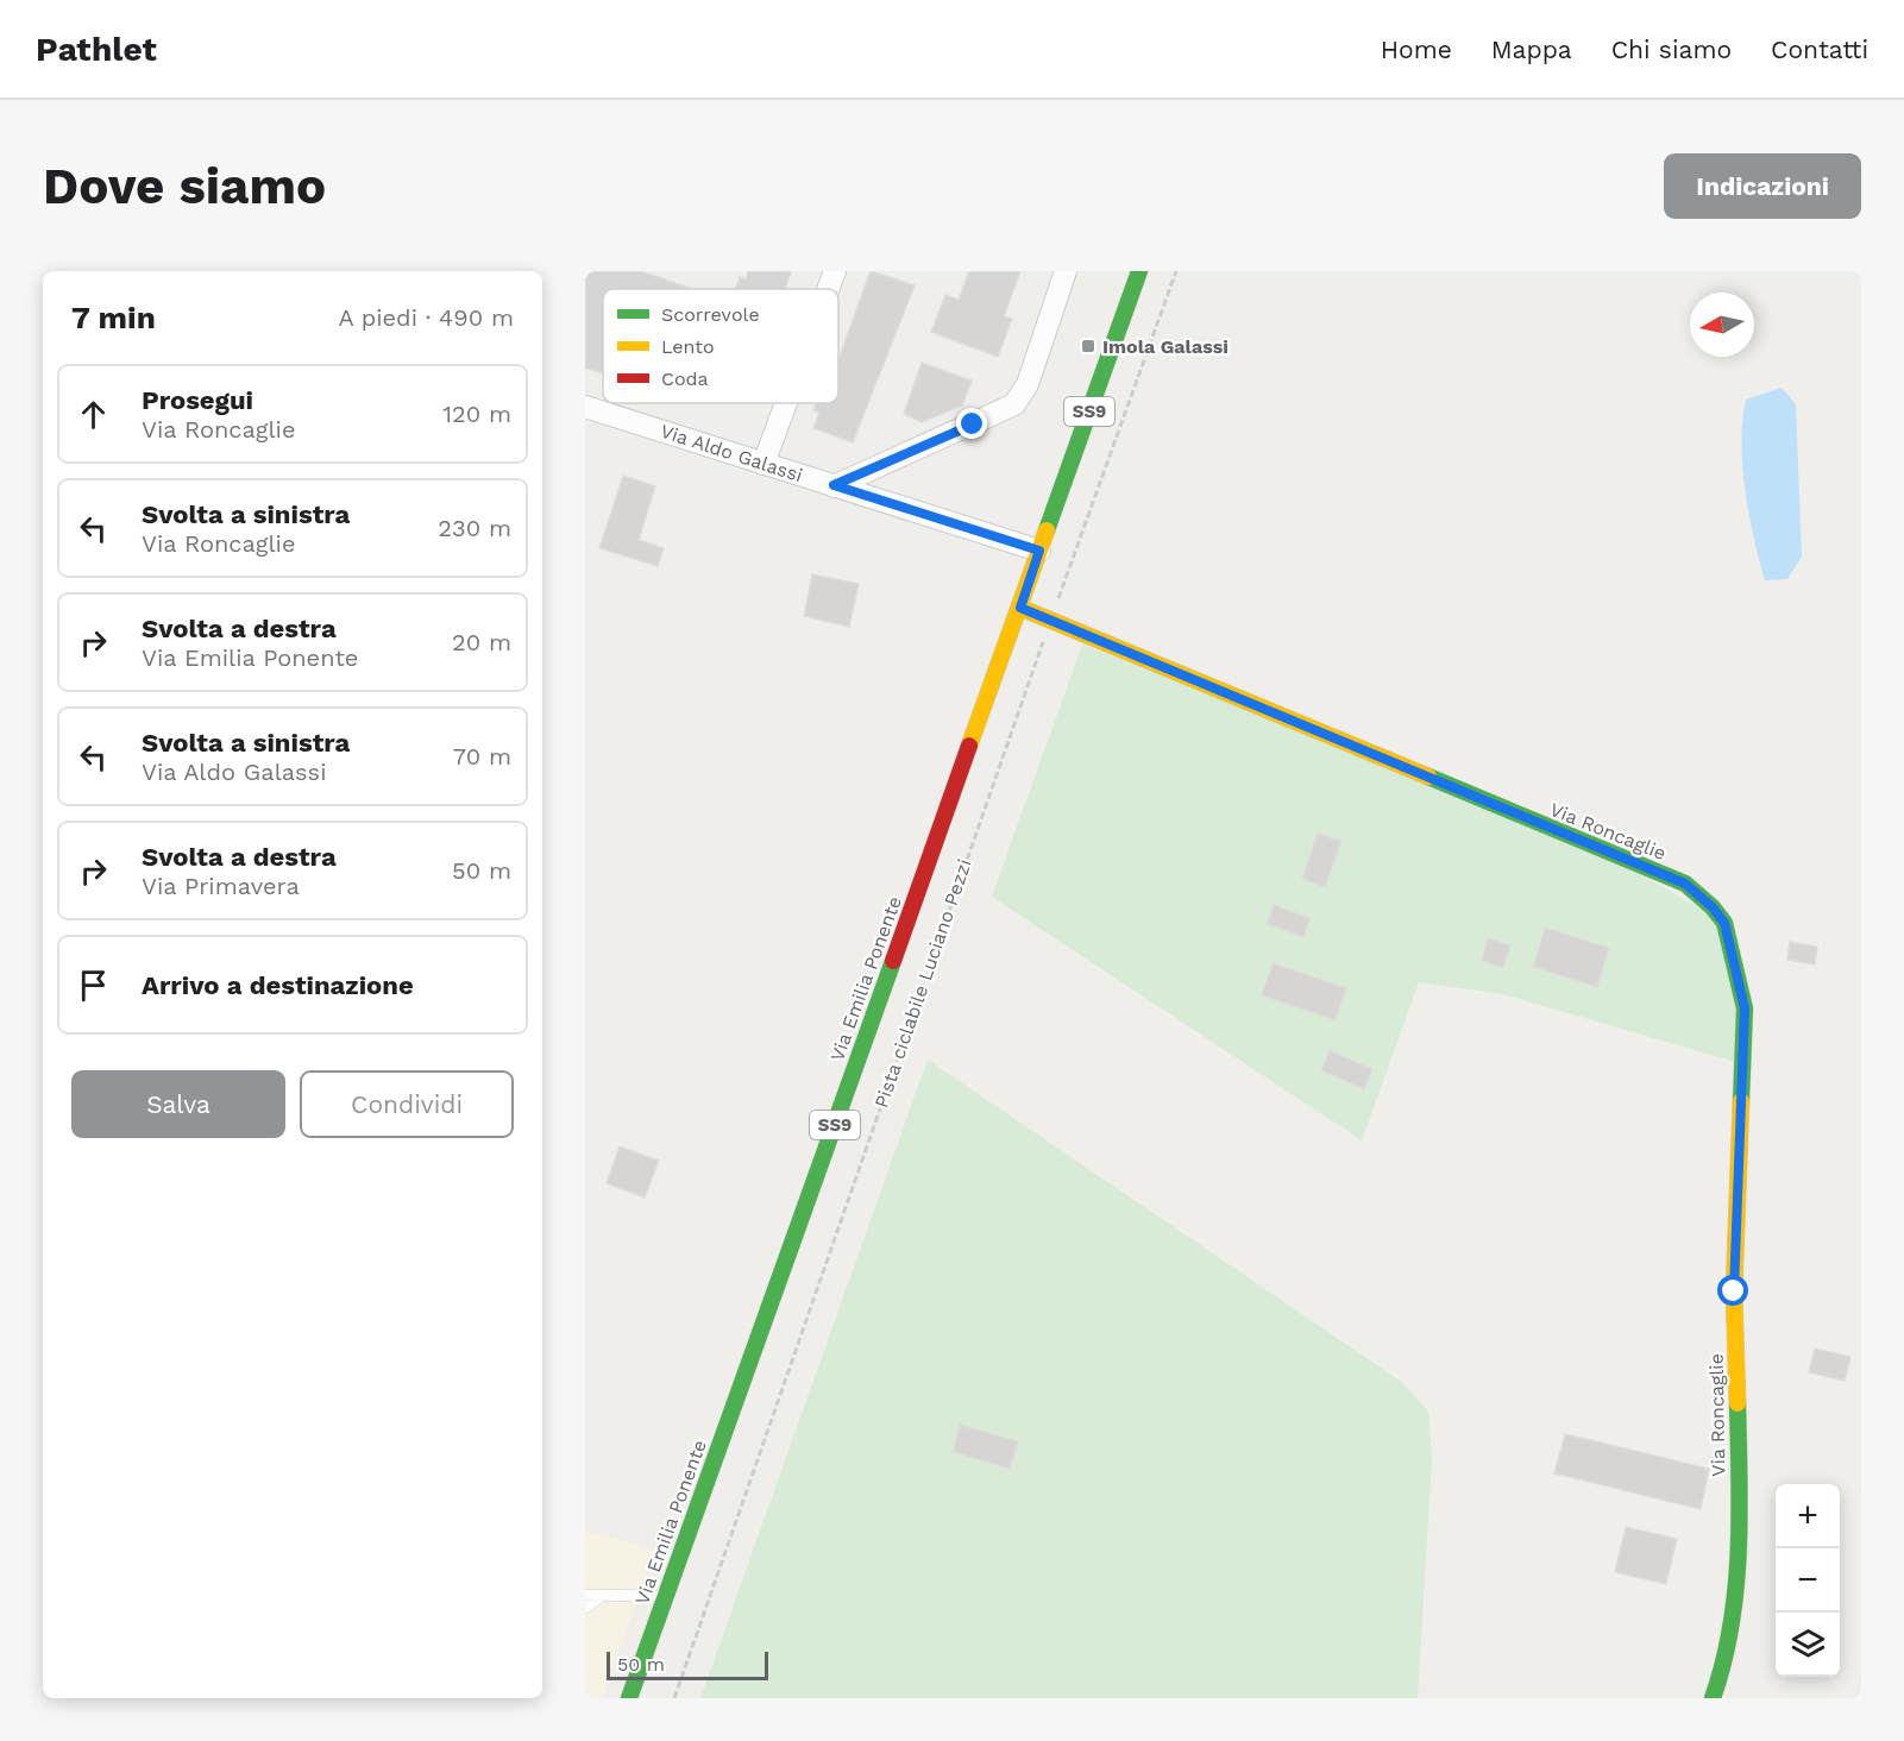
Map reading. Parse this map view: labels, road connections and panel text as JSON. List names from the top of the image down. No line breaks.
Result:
{"streets":{"street":["SS9","Via Aldo Galassi","Via Roncaglie","Via Emilia Ponente"],"path":["Pista ciclabile Luciano Pezzi"]},"crossings":[["Via Aldo Galassi","Via Emilia Ponente"],["Via Roncaglie","Via Emilia Ponente"],["Via Roncaglie","Pista ciclabile Luciano Pezzi"]],"places":{"transit":["Imola Galassi"]},"legend":["Scorrevole","Lento","Coda"],"scale_bar":"50 m","north":"left","page":{"header":"Pathlet","nav":["Home","Mappa","Chi siamo","Contatti"],"buttons":["Indicazioni",["Salva","Condividi"]],"title":"Dove siamo","heading":["7 min","A piedi · 490 m"],"list":[["Prosegui","Via Roncaglie","120 m"],["Svolta a sinistra","Via Roncaglie","230 m"],["Svolta a destra","Via Emilia Ponente","20 m"],["Svolta a sinistra","Via Aldo Galassi","70 m"],["Svolta a destra","Via Primavera","50 m"],"Arrivo a destinazione"],"map_buttons":["+","−"],"scale":"50 m"}}
